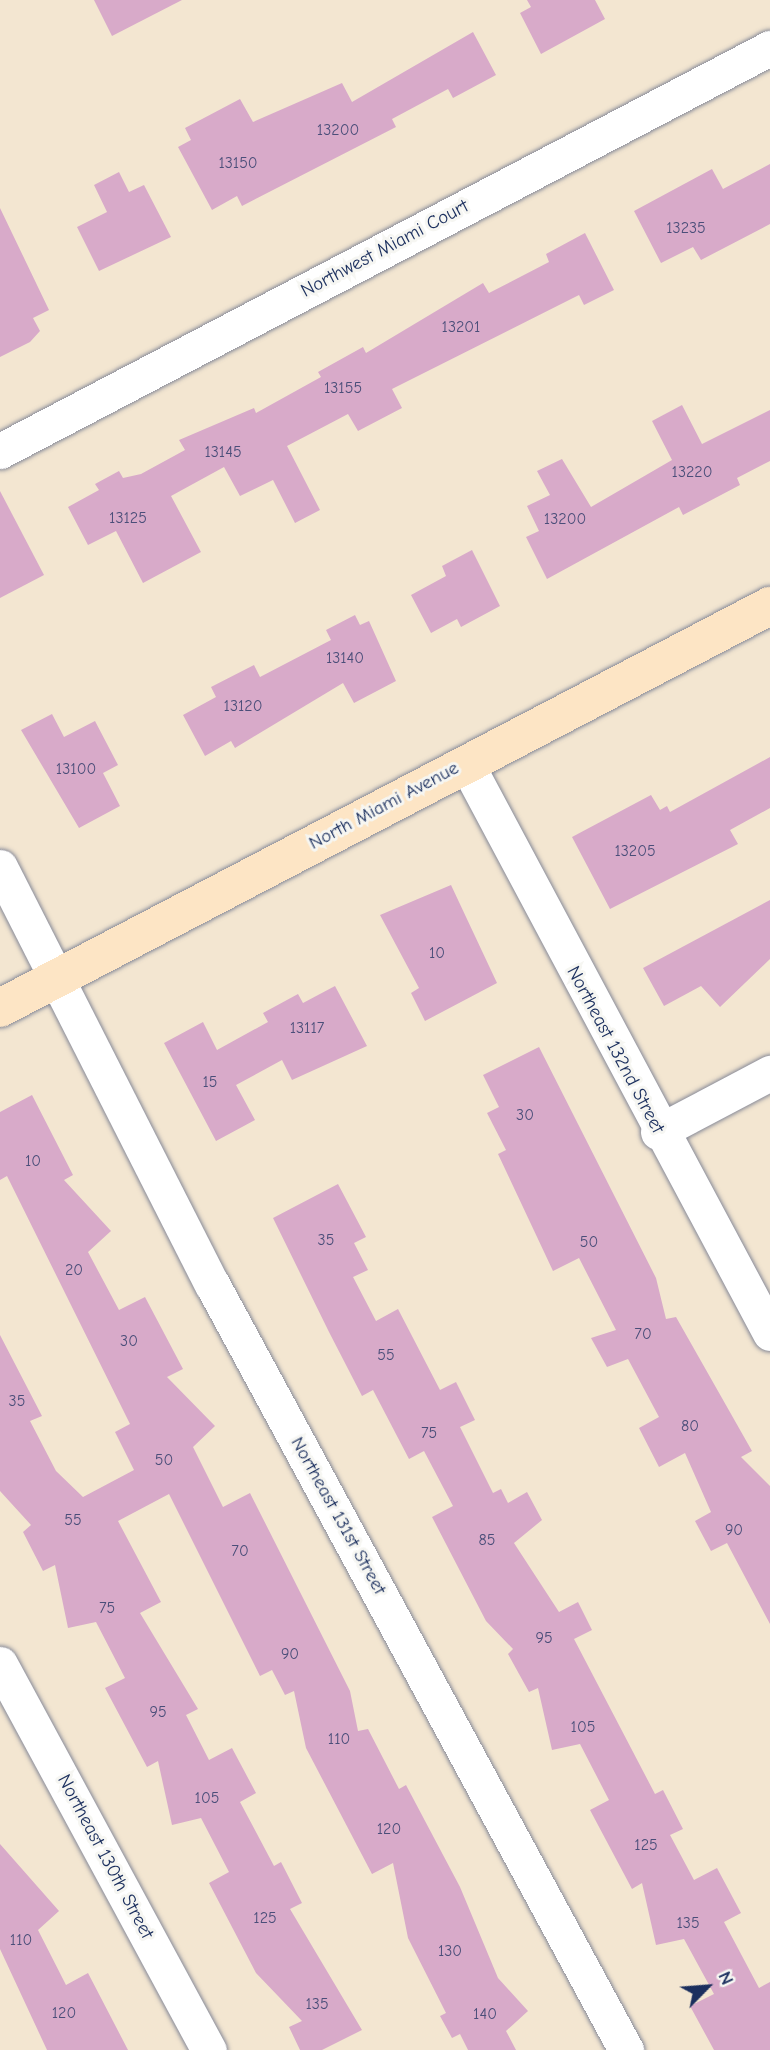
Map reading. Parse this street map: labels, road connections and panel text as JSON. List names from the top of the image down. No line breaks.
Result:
{"streets":{"street":["Northwest Miami Court","North Miami Avenue","Northeast 132nd Street","Northeast 131st Street","Northeast 130th Street"]},"crossings":[["North Miami Avenue","Northeast 132nd Street"],["North Miami Avenue","Northeast 131st Street"]],"house_numbers":["13200","13150","13235","13201","13155","13145","13220","13125","13200","13140","13120","13100","13205","10","13117","15","30","10","35","50","20","70","30","55","35","80","75","50","55","90","85","70","75","95","90","95","105","110","105","120","125","125","135","110","130","135","120","140"],"north":"top right"}
